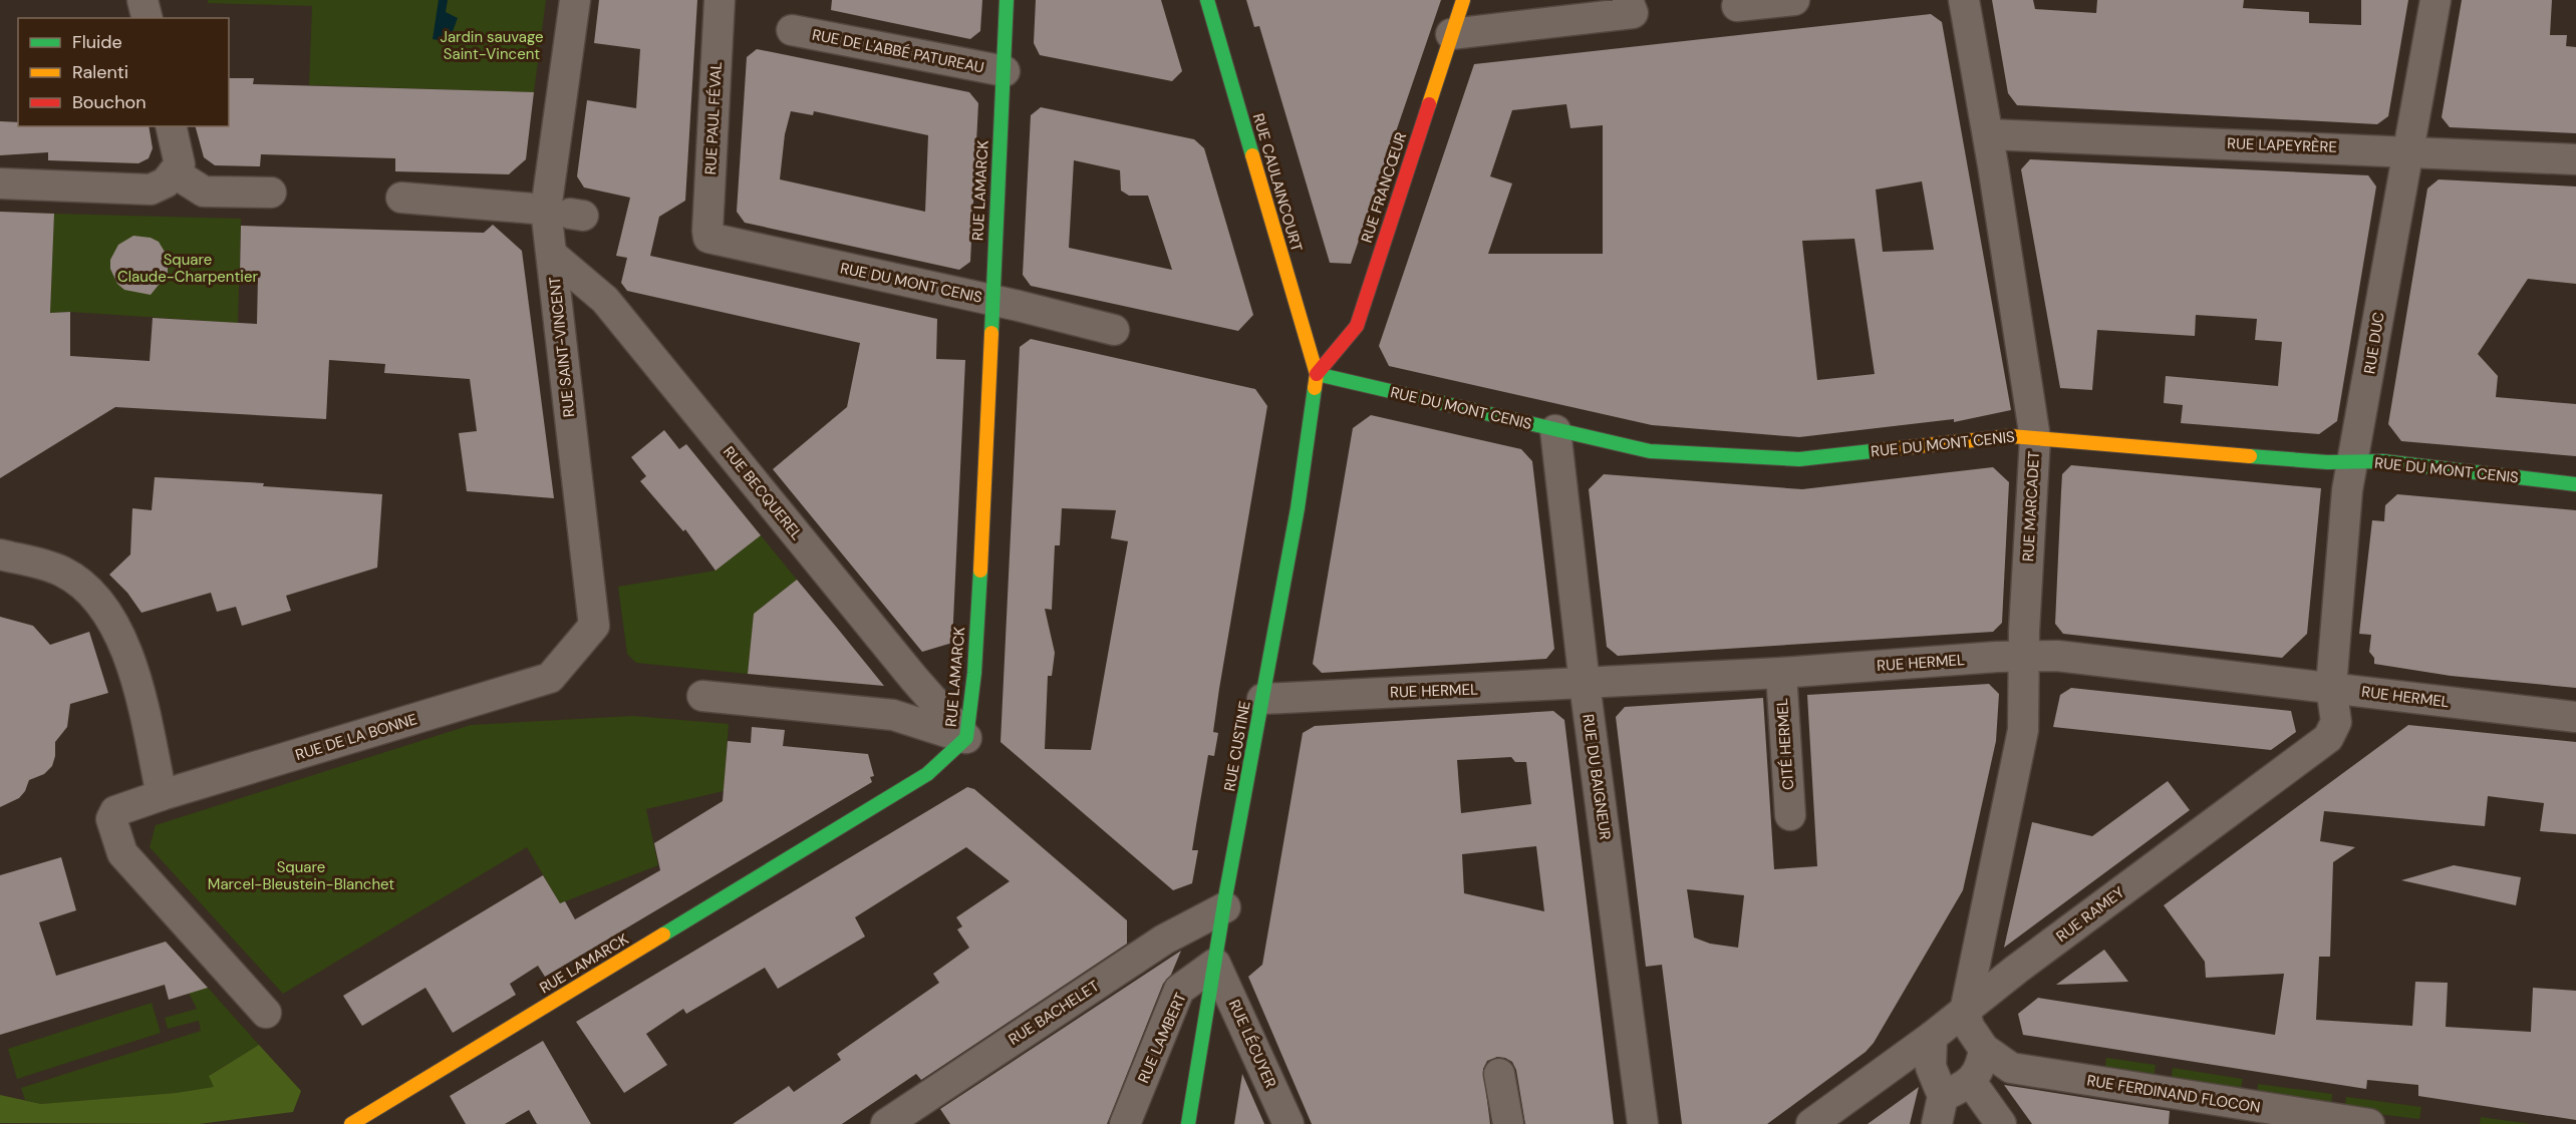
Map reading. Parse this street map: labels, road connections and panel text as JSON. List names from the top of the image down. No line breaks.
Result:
{"streets":{"street":["RUE DE L'ABBÉ PATUREAU","RUE PAUL FÉVAL","RUE LAPEYRÈRE","RUE CAULAINCOURT","RUE FRANCŒUR","RUE LAMARCK","RUE DU MONT CENIS","RUE DUC","RUE SAINT-VINCENT","RUE BECQUEREL","RUE MARCADET","RUE HERMEL","RUE DE LA BONNE","CITÉ HERMEL","RUE CUSTINE","RUE DU BAIGNEUR","RUE RAMEY","RUE BACHELET","RUE LAMBERT","RUE LÉCUYER","RUE FERDINAND FLOCON"]},"crossings":[["RUE DE L'ABBÉ PATUREAU","RUE LAMARCK"],["RUE PAUL FÉVAL","RUE DU MONT CENIS"],["RUE LAPEYRÈRE","RUE DUC"],["RUE LAPEYRÈRE","RUE MARCADET"],["RUE CAULAINCOURT","RUE FRANCŒUR"],["RUE CAULAINCOURT","RUE DU MONT CENIS"],["RUE CAULAINCOURT","RUE CUSTINE"],["RUE FRANCŒUR","RUE DU MONT CENIS"],["RUE FRANCŒUR","RUE CUSTINE"],["RUE LAMARCK","RUE DU MONT CENIS"],["RUE LAMARCK","RUE BECQUEREL"],["RUE DU MONT CENIS","RUE DUC"],["RUE DU MONT CENIS","RUE MARCADET"],["RUE DU MONT CENIS","RUE CUSTINE"],["RUE DU MONT CENIS","RUE DU BAIGNEUR"],["RUE DUC","RUE HERMEL"],["RUE DUC","RUE RAMEY"],["RUE SAINT-VINCENT","RUE BECQUEREL"],["RUE SAINT-VINCENT","RUE DE LA BONNE"],["RUE MARCADET","RUE HERMEL"],["RUE MARCADET","RUE RAMEY"],["RUE HERMEL","CITÉ HERMEL"],["RUE HERMEL","RUE CUSTINE"],["RUE HERMEL","RUE DU BAIGNEUR"],["RUE HERMEL","RUE RAMEY"],["RUE CUSTINE","RUE BACHELET"],["RUE CUSTINE","RUE LAMBERT"],["RUE CUSTINE","RUE LÉCUYER"],["RUE LAMBERT","RUE LÉCUYER"]],"parks":["Jardin sauvage Saint-Vincent","Square Claude-Charpentier","Square Marcel-Bleustein-Blanchet"],"legend":["Fluide","Ralenti","Bouchon"]}
